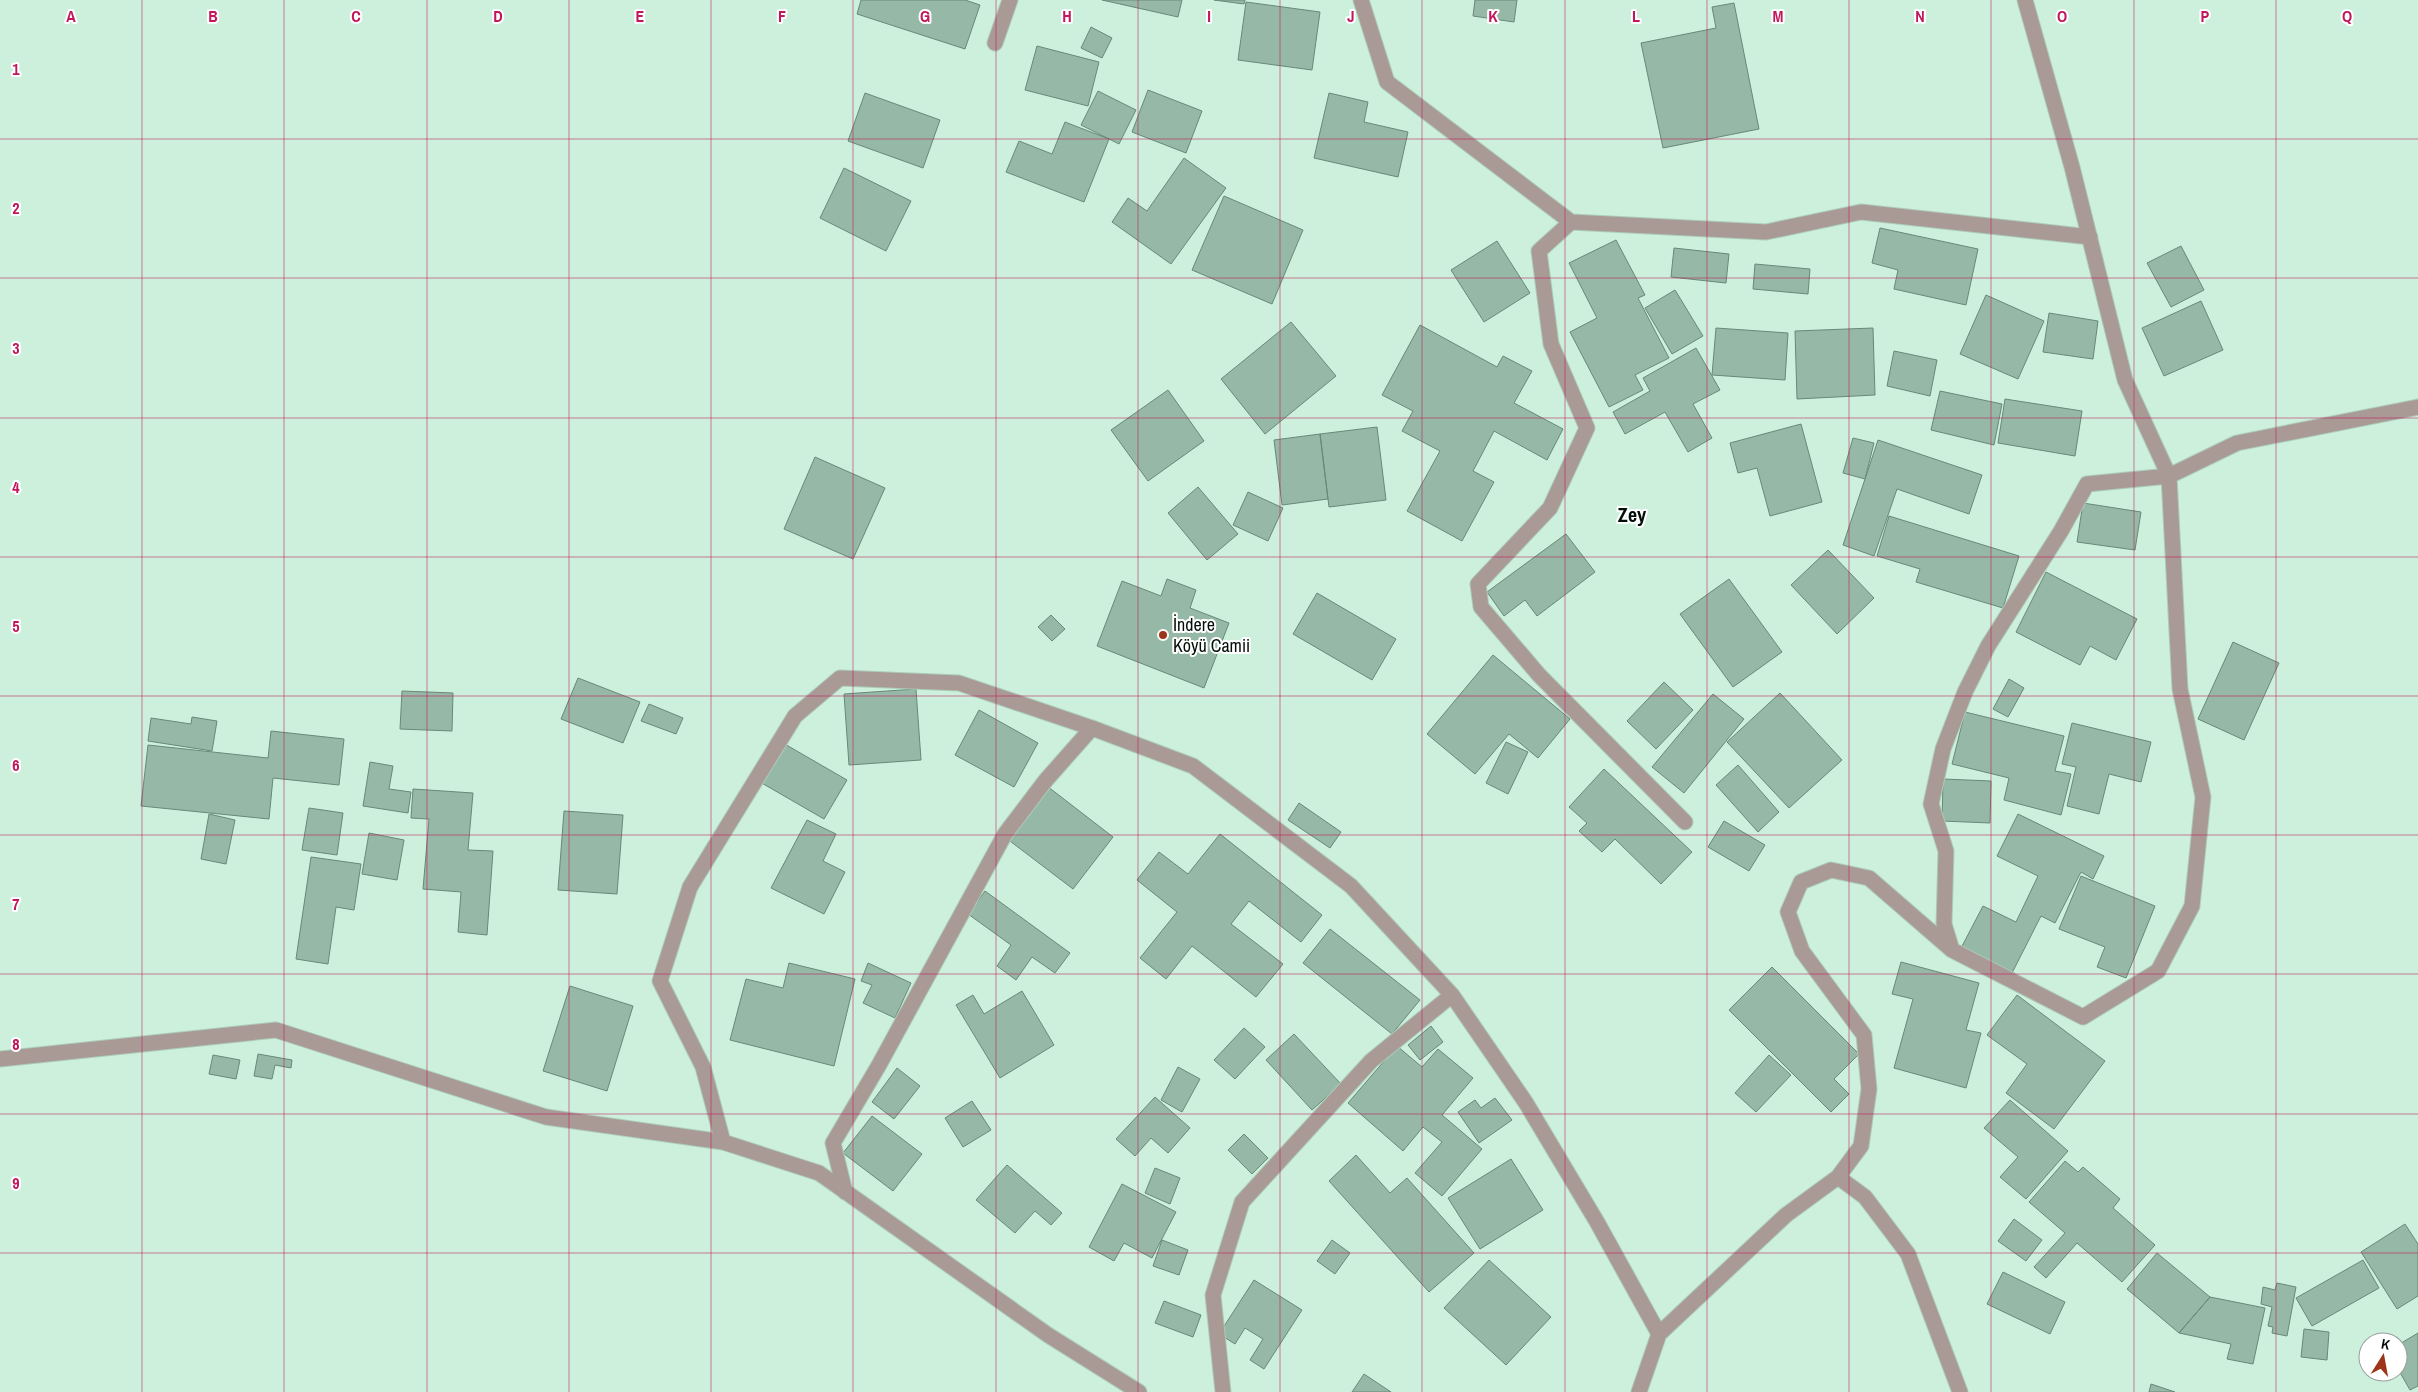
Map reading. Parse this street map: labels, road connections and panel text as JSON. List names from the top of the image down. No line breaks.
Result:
{"districts":["Zey"],"places":["İndere Köyü Camii"],"north":"top","grid":{"columns":["A","B","C","D","E","F","G","H","I","J","K","L","M","N","O","P","Q"],"rows":["1","2","3","4","5","6","7","8","9"]}}
